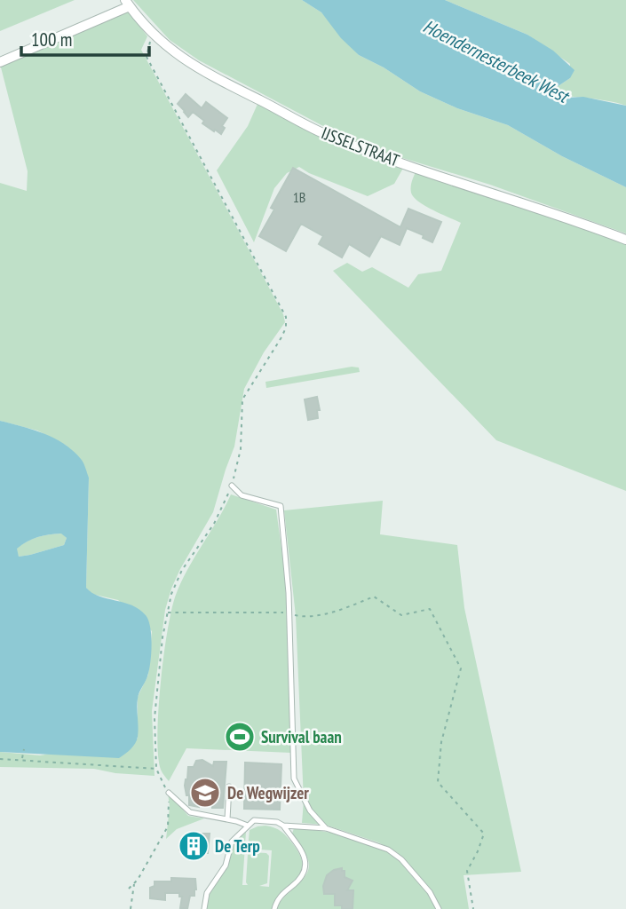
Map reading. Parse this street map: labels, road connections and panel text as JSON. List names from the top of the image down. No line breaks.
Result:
{"streets":{"street":["IJSSELSTRAAT"]},"water":["Hoendernesterbeek West"],"places":{"sports":["Survival baan"],"school or university":["De Wegwijzer"],"building":["De Terp"]},"house_numbers":["1B"],"scale_bar":"100 m"}
